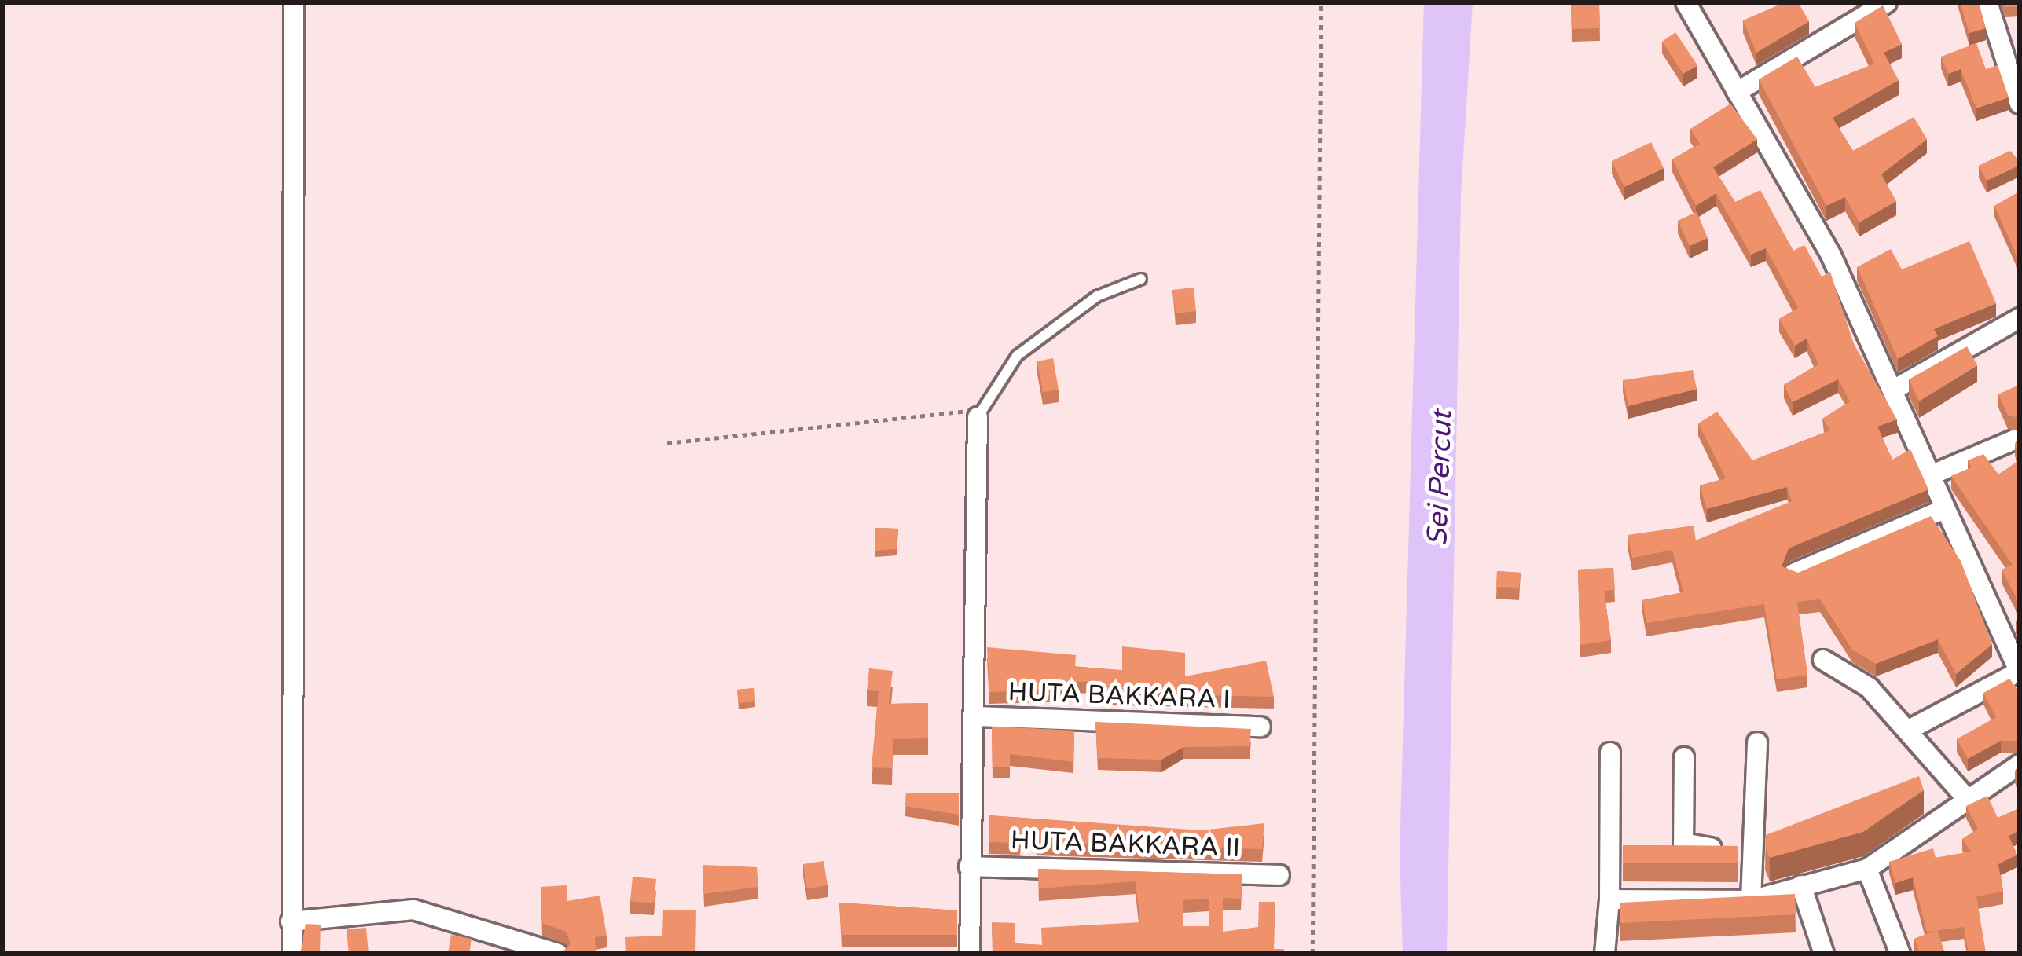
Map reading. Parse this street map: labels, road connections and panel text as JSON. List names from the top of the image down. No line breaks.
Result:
{"streets":{"street":["HUTA BAKKARA I","HUTA BAKKARA II"]},"water":["Sei Percut"]}
